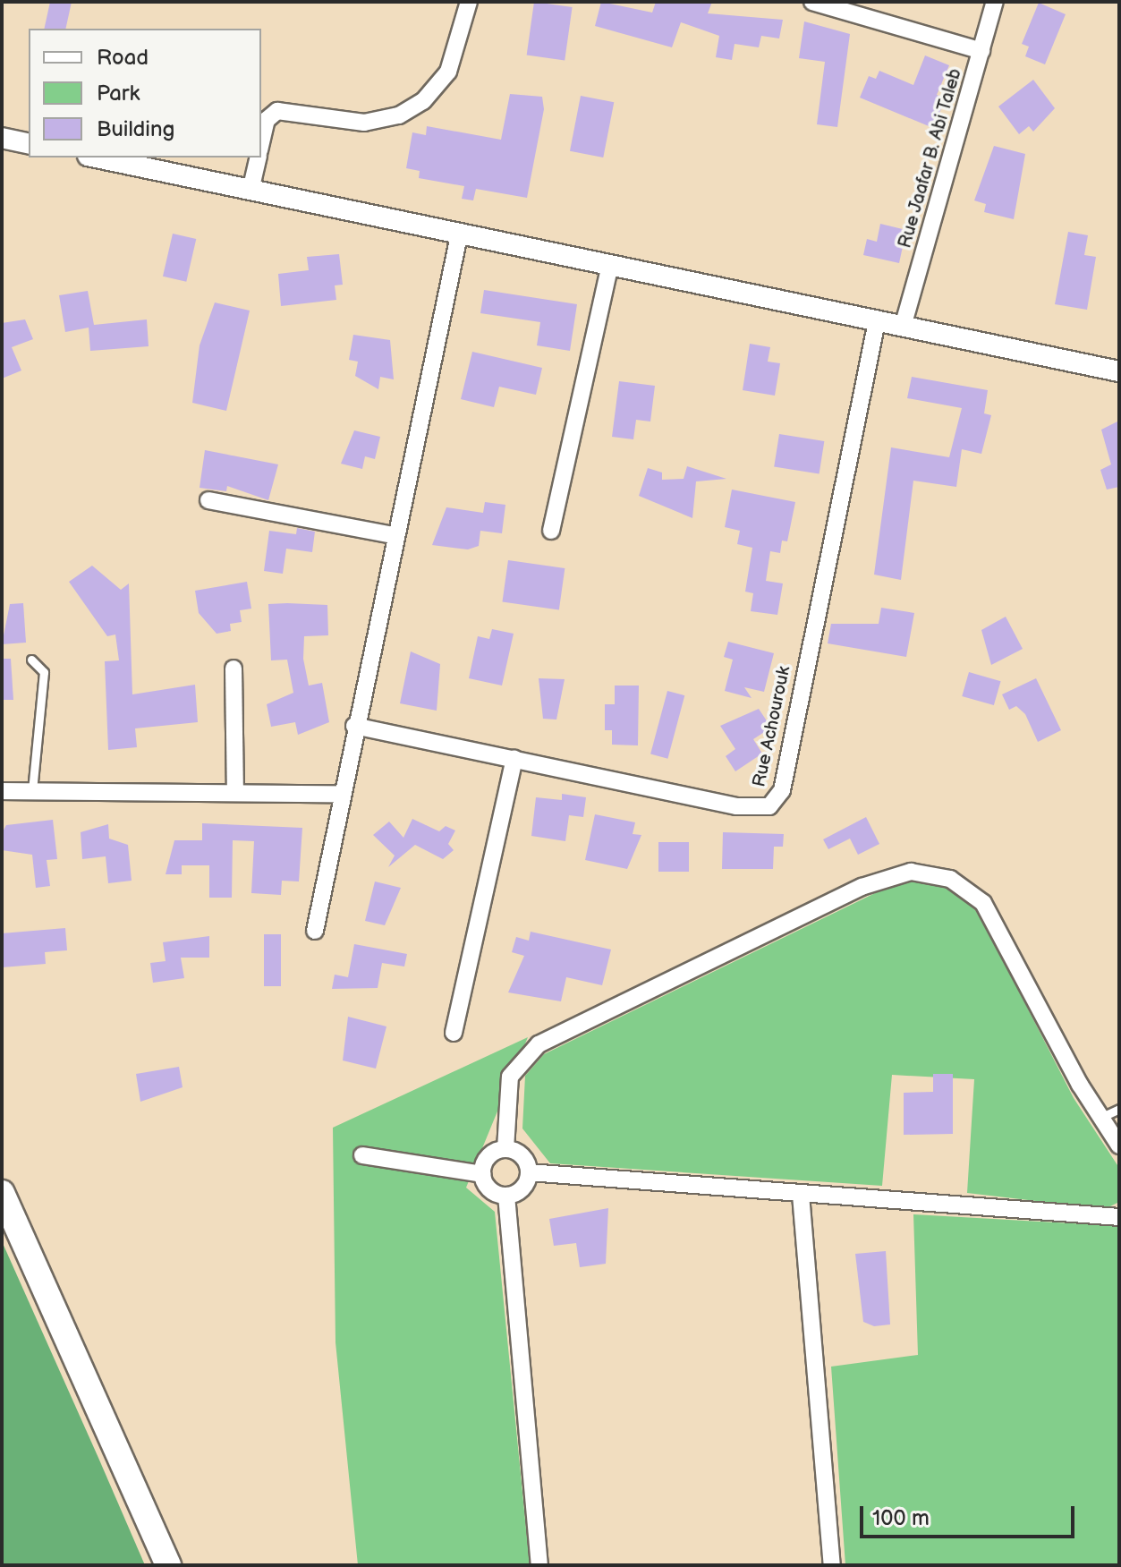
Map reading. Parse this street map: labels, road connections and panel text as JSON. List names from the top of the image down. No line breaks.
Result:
{"streets":{"street":["Rue Jaafar B. Abi Taleb","Rue Achourouk"]},"legend":["Road","Park","Building"],"scale_bar":"100 m"}
